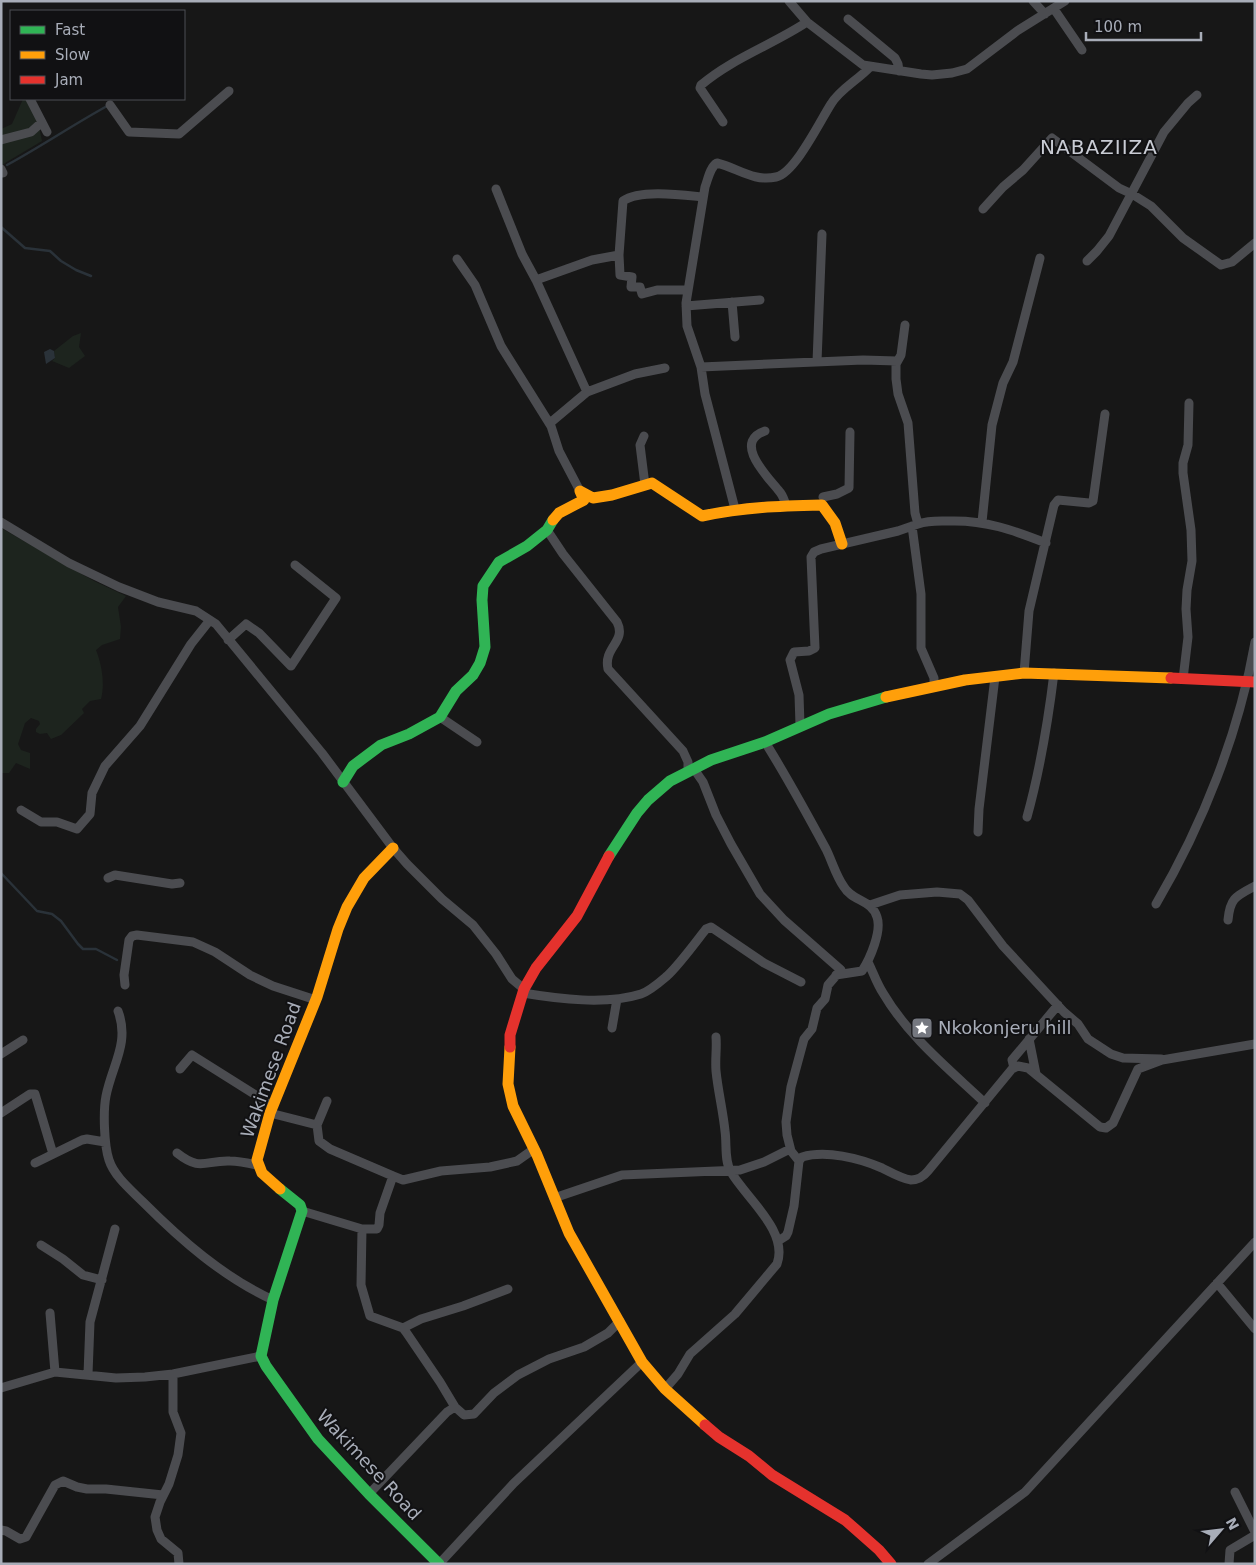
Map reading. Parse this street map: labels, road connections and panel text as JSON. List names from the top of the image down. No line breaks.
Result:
{"streets":{"street":["Wakimese Road"]},"districts":["NABAZIIZA"],"places":{"place":["Nkokonjeru hill"]},"legend":["Fast","Slow","Jam"],"scale_bar":"100 m","north":"top right"}
